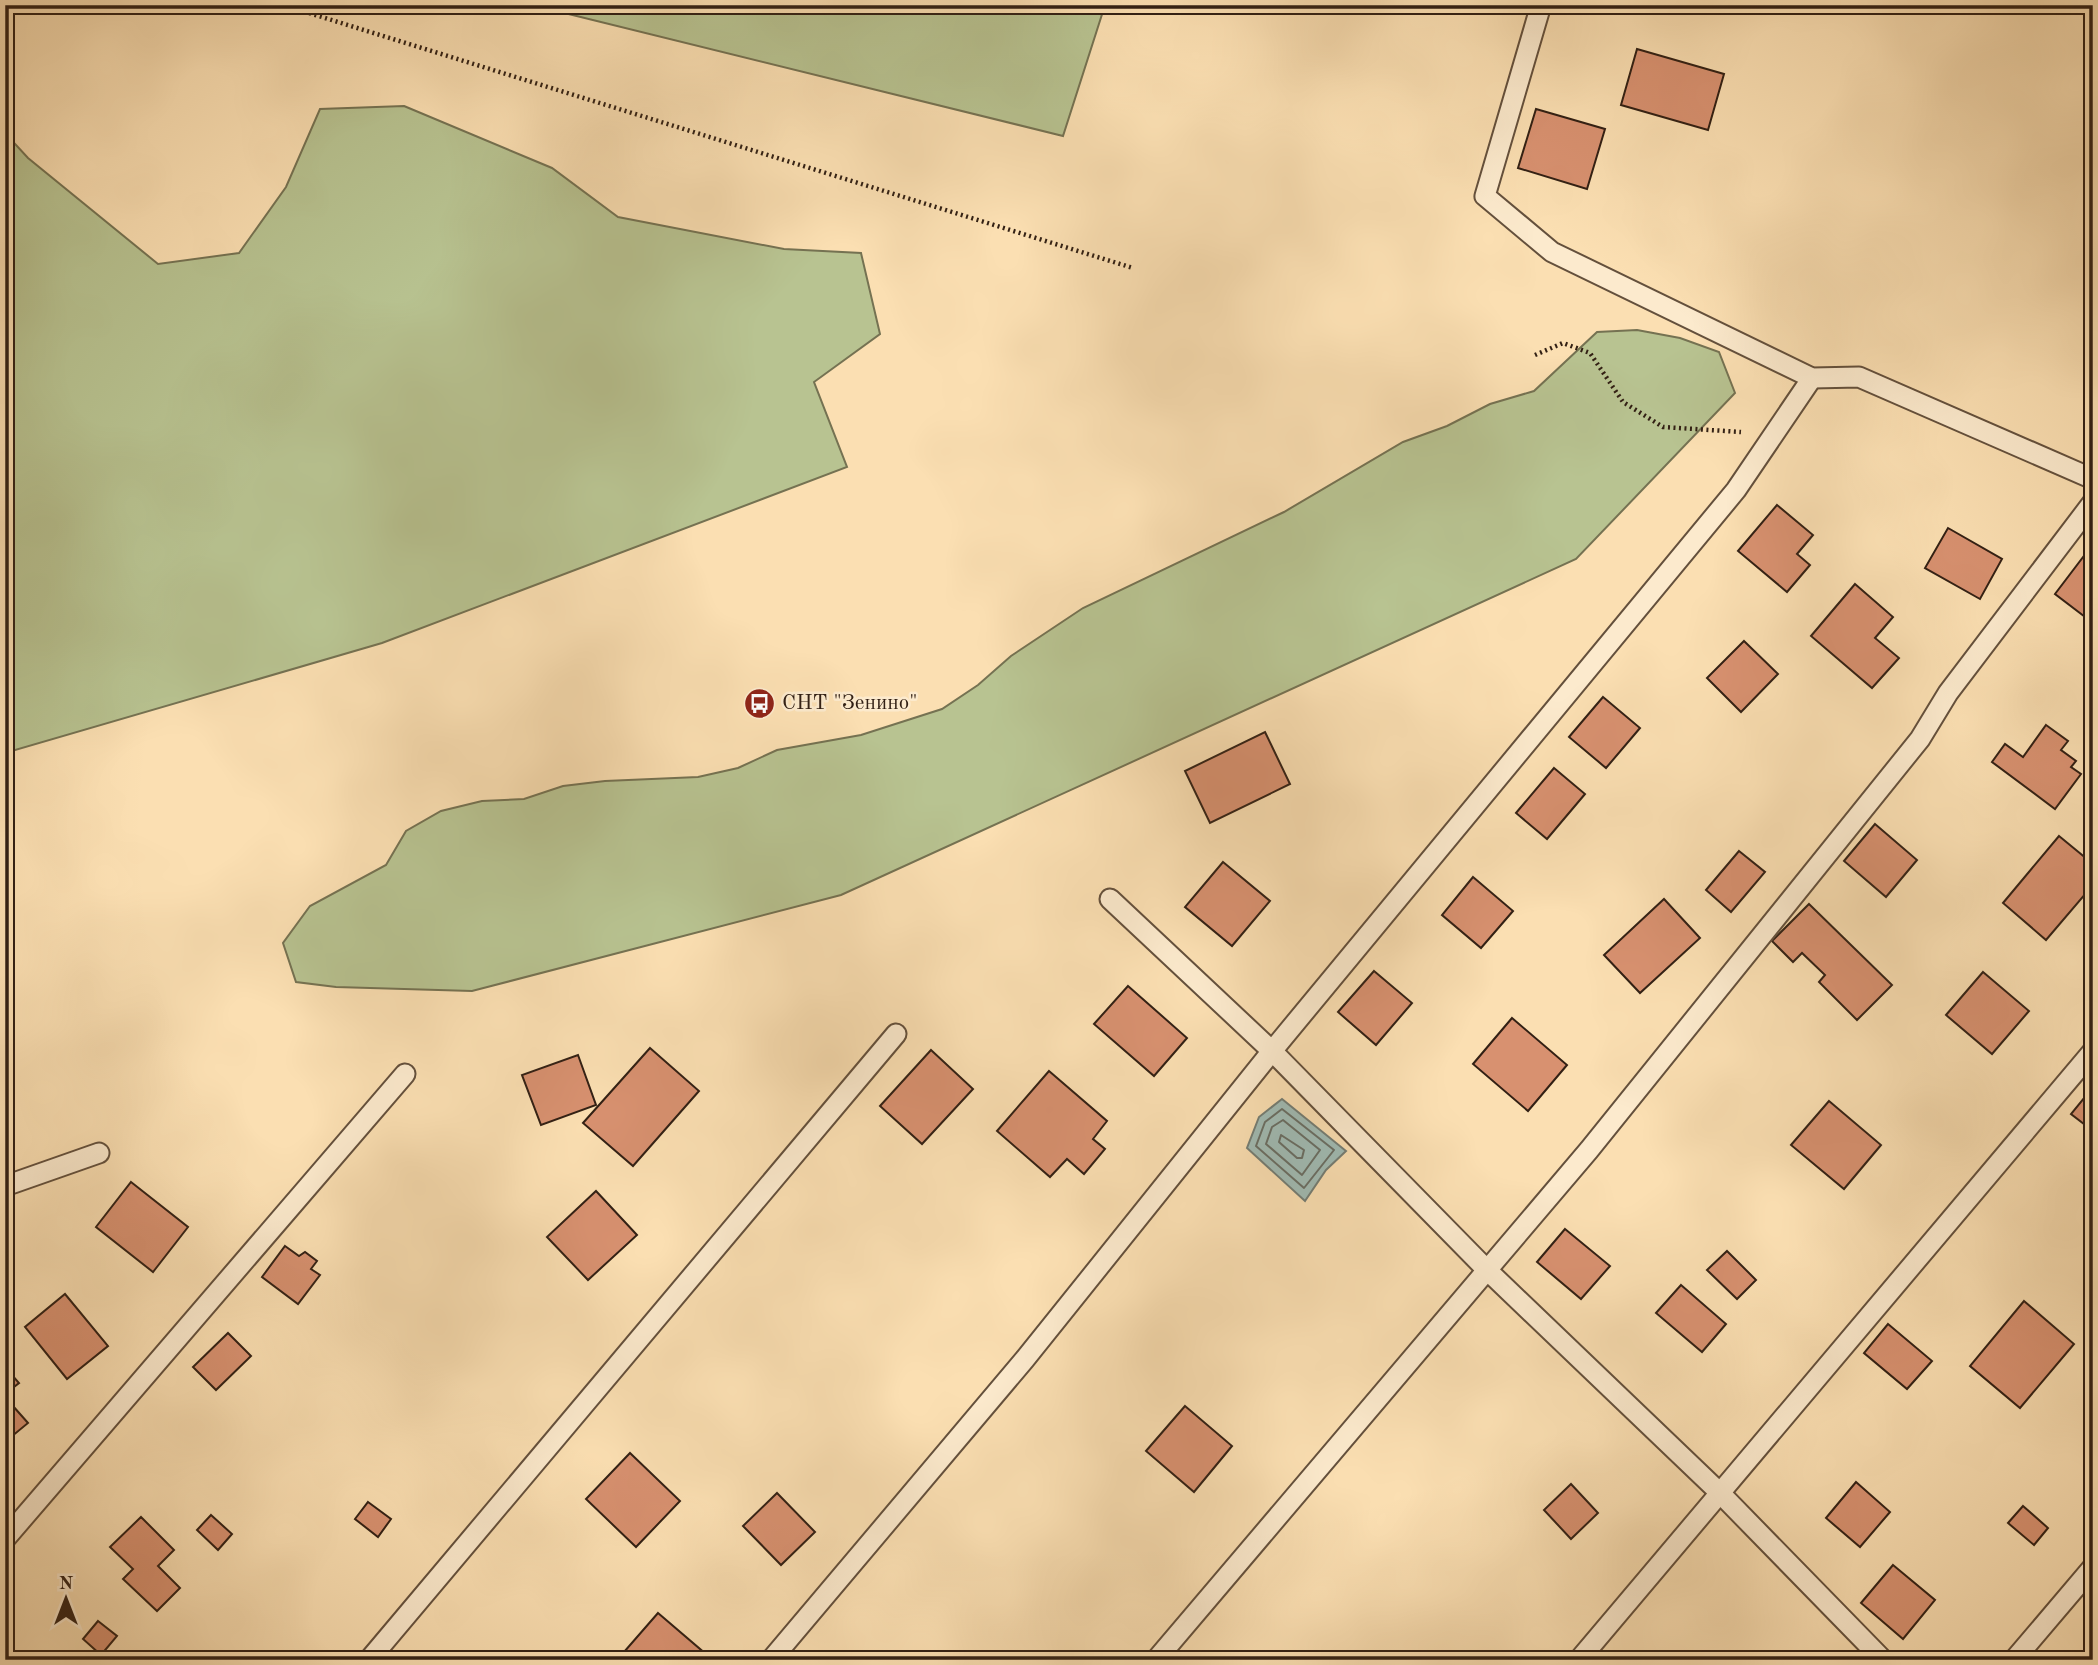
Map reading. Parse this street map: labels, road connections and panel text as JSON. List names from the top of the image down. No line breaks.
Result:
{"places":{"bus stop":["СНТ \"Зенино\""]},"north":"top"}
